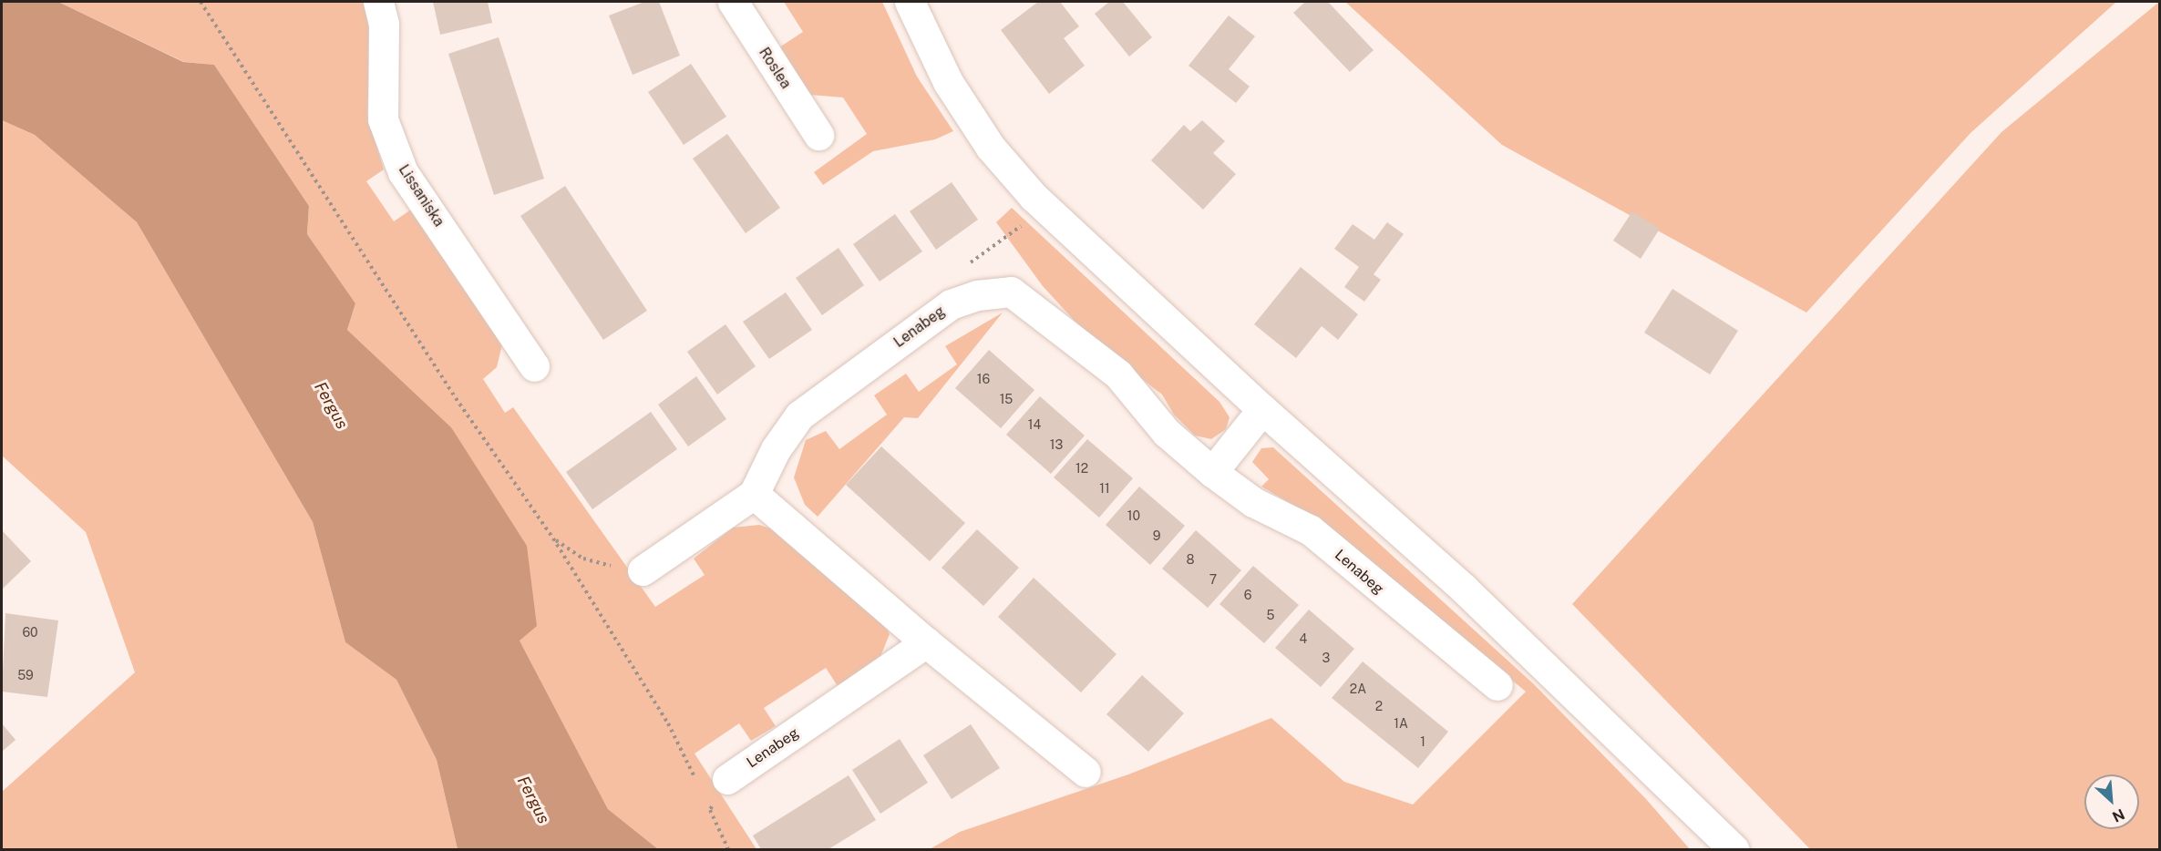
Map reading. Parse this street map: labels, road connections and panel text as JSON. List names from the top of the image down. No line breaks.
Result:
{"streets":{"street":["Roslea","Lissaniska","Lenabeg"]},"water":["Fergus"],"house_numbers":["16","15","14","13","12","11","10","9","8","7","6","5","60","4","3","59","2A","2","1A","1"],"north":"bottom right"}
